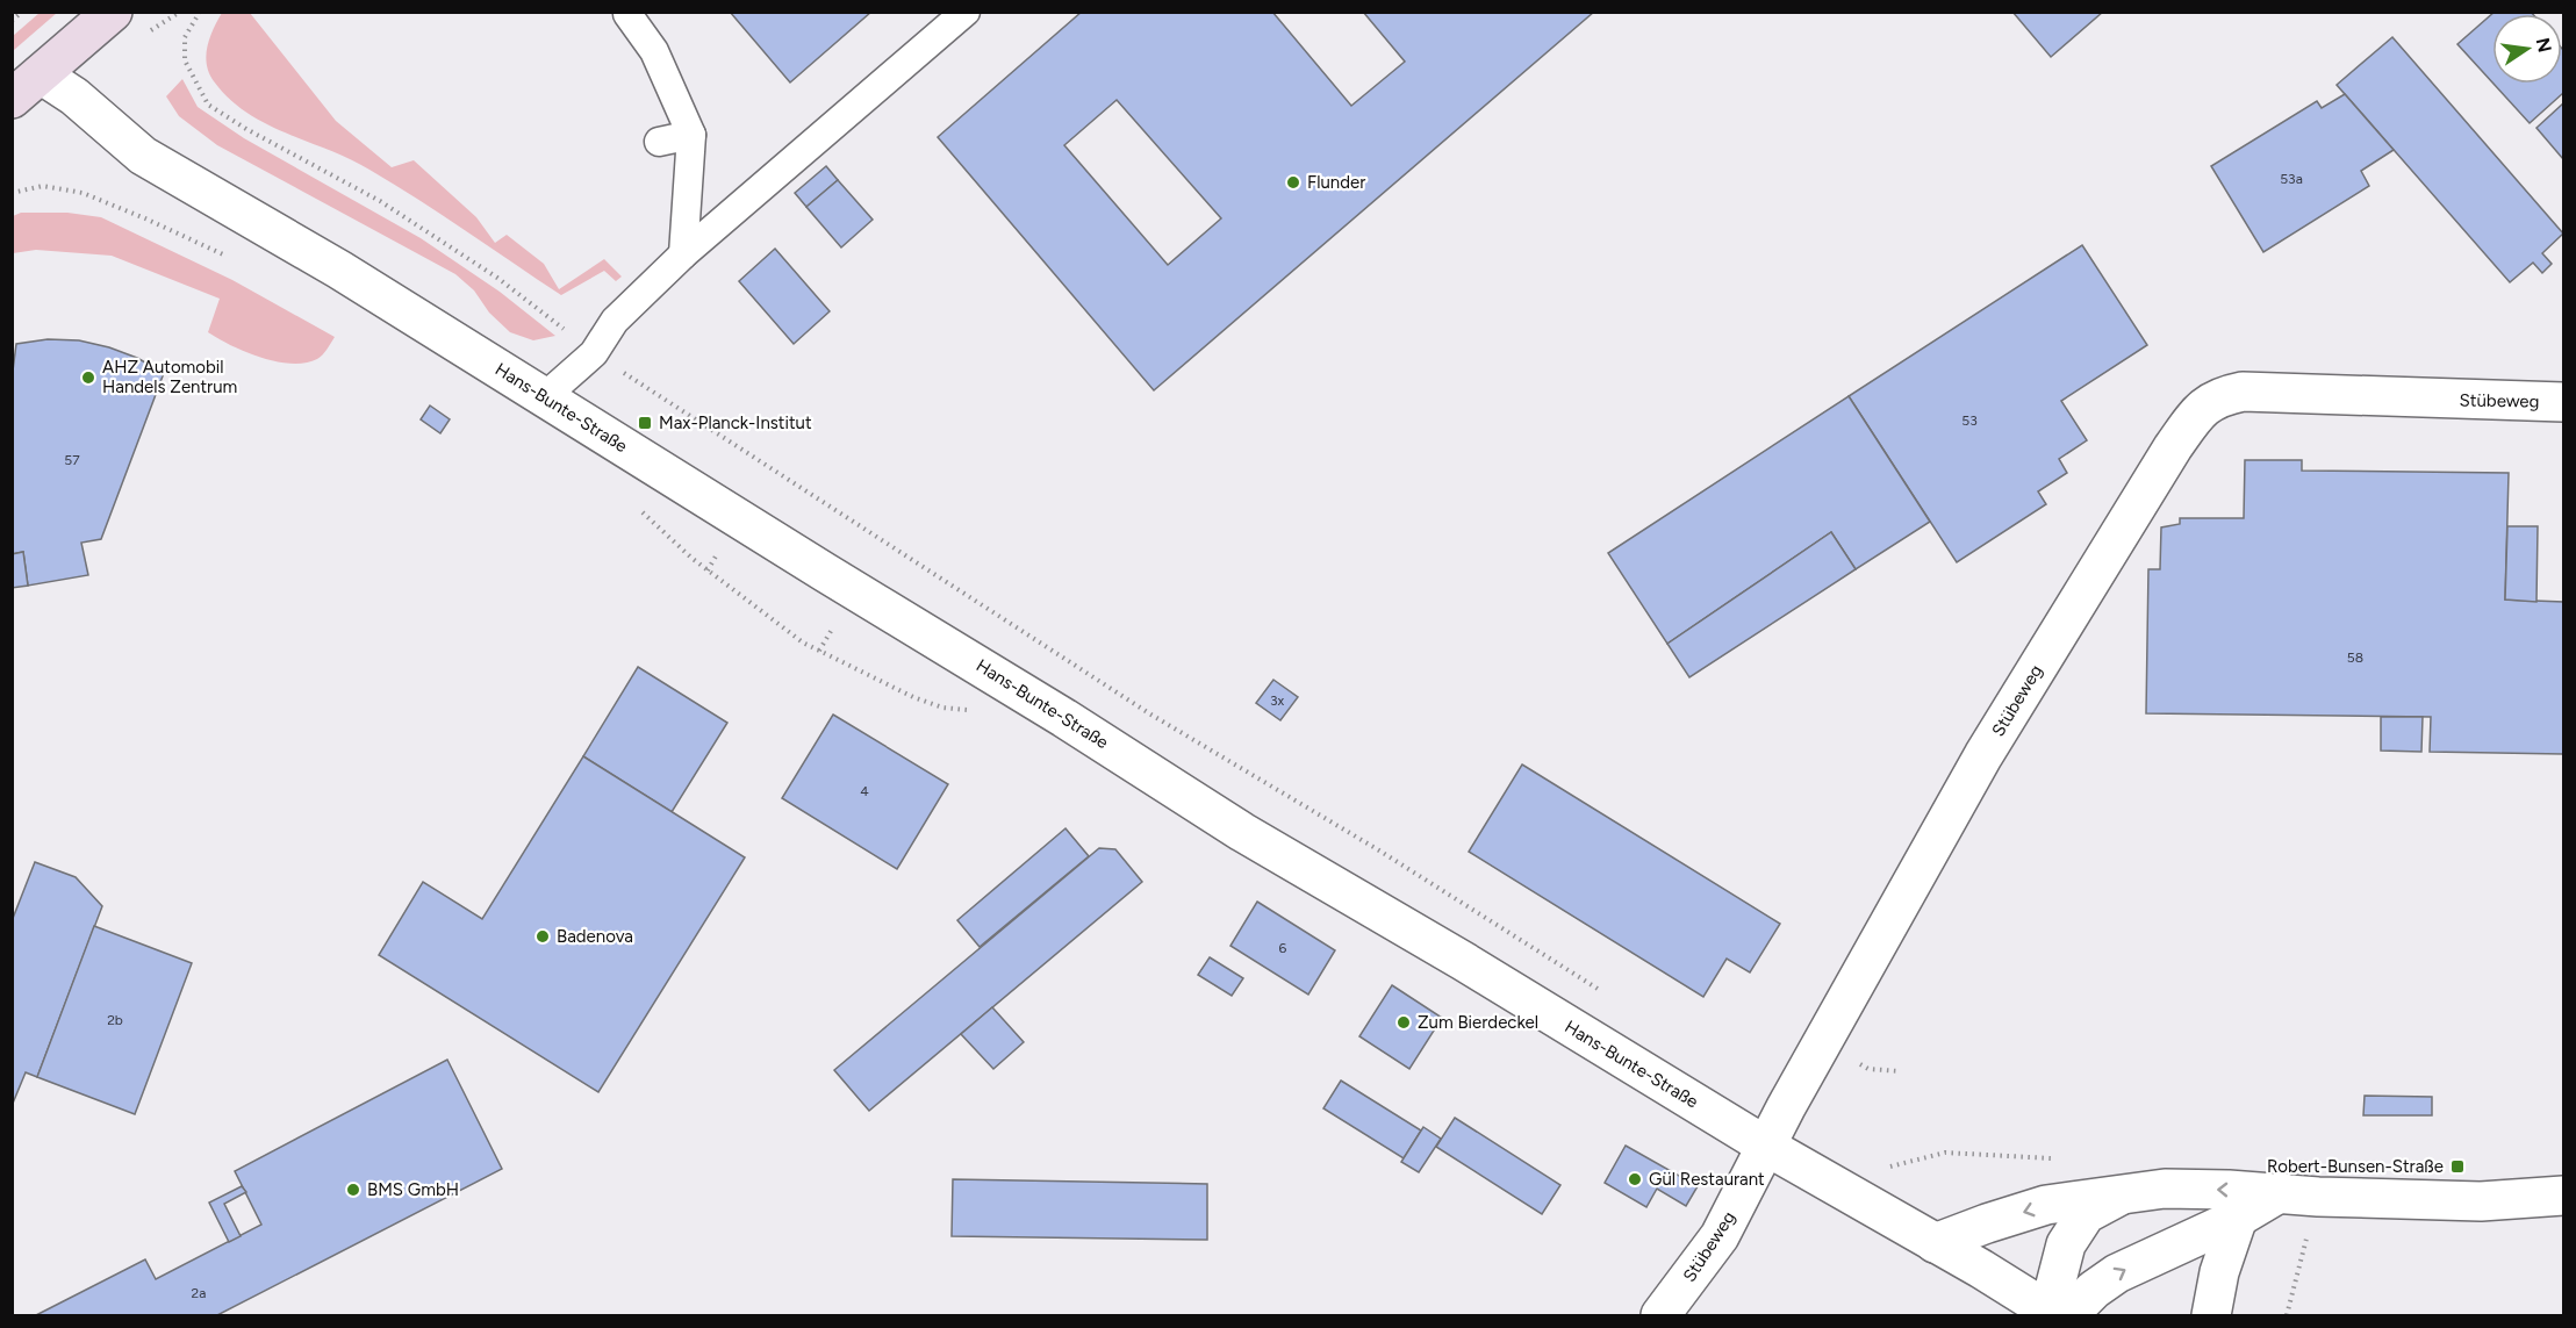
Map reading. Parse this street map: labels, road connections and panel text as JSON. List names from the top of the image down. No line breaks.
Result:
{"streets":{"street":["Stübeweg","Hans-Bunte-Straße"]},"crossings":[["Stübeweg","Hans-Bunte-Straße"]],"places":{"other":["Flunder","AHZ Automobil Handels Zentrum","Badenova","Zum Bierdeckel","Gül Restaurant","BMS GmbH"],"transit":["Max-Planck-Institut","Robert-Bunsen-Straße"]},"house_numbers":["53a","53","57","58","3x","4","6","2b","2a"],"north":"right"}
